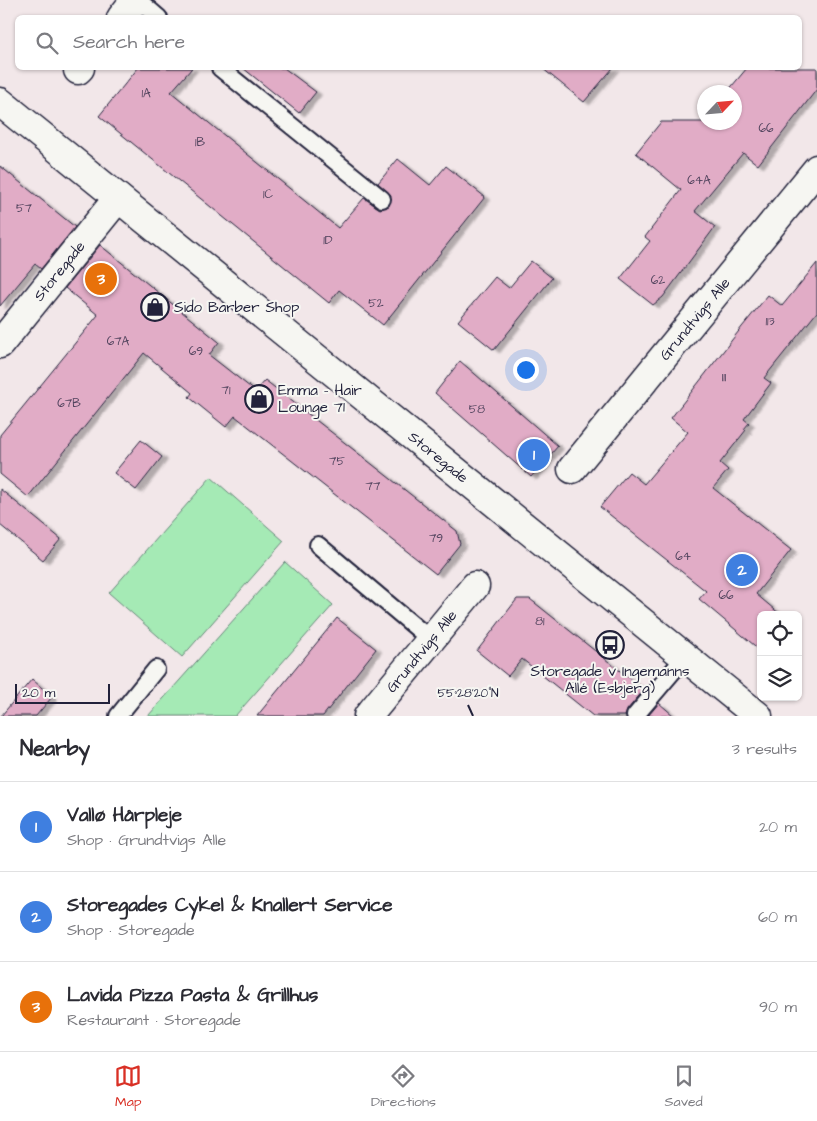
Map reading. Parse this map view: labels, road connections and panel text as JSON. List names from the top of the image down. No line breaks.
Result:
{"streets":{"street":["Storegade","Grundtvigs Alle"]},"places":{"shop":["Sido Barber Shop","Emma - Hair Lounge 71"],"bus stop":["Storegade v Ingemanns Allé (Esbjerg)"]},"house_numbers":["1A","66","1B","64A","1C","57","1D","62","52","113","67A","69","111","71","67B","58","75","77","79","64","66","81"],"scale_bar":"20 m","north":"top right","page":{"search":"Search here","pins":["3","1","2"],"scale":"20 m","heading":["Nearby","3 results"],"list":[{"mark":"1","name":"Vallø Hårpleje","note":"Shop · Grundtvigs Alle","value":"20 m"},{"mark":"2","name":"Storegades Cykel & Knallert Service","note":"Shop · Storegade","value":"60 m"},{"mark":"3","name":"Lavida Pizza Pasta & Grillhus","note":"Restaurant · Storegade","value":"90 m"}],"nav":["Map","Directions","Saved"]},"coordinates":["55°28'20\"N"]}
